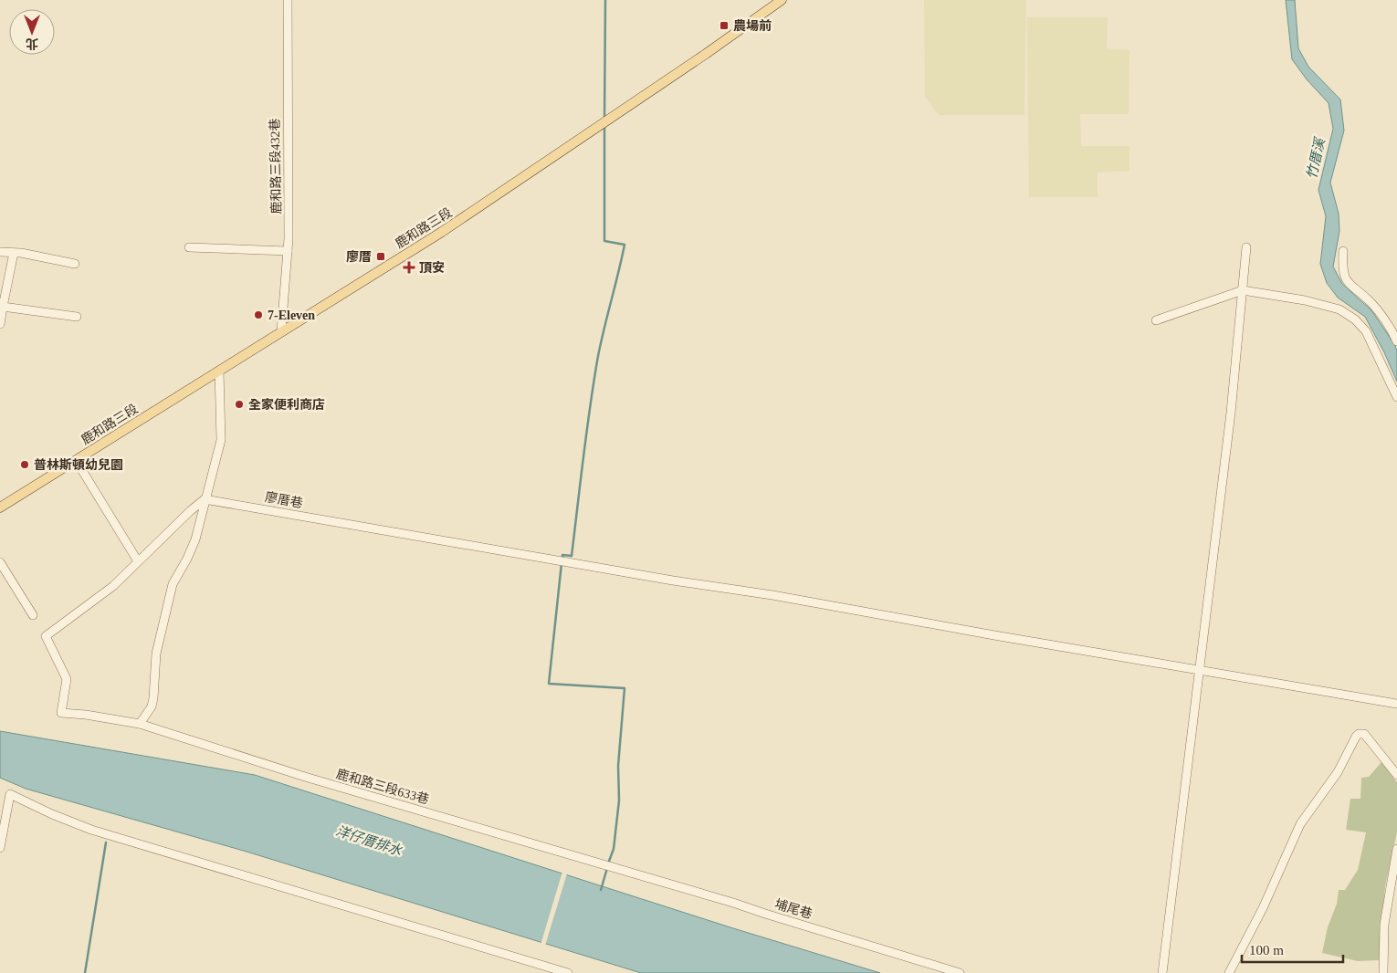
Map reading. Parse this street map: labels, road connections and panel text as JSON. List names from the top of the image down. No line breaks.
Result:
{"streets":{"main road":["鹿和路三段"],"street":["鹿和路三段432巷","廖厝巷","鹿和路三段633巷","埔尾巷"]},"crossings":[["鹿和路三段432巷","鹿和路三段"],["鹿和路三段633巷","埔尾巷"]],"water":["竹厝溪","洋仔厝排水"],"places":{"transit":["農場前","廖厝"],"health":["頂安"],"other":["7-Eleven","全家便利商店","普林斯頓幼兒園"]},"scale_bar":"100 m","north":"bottom"}
